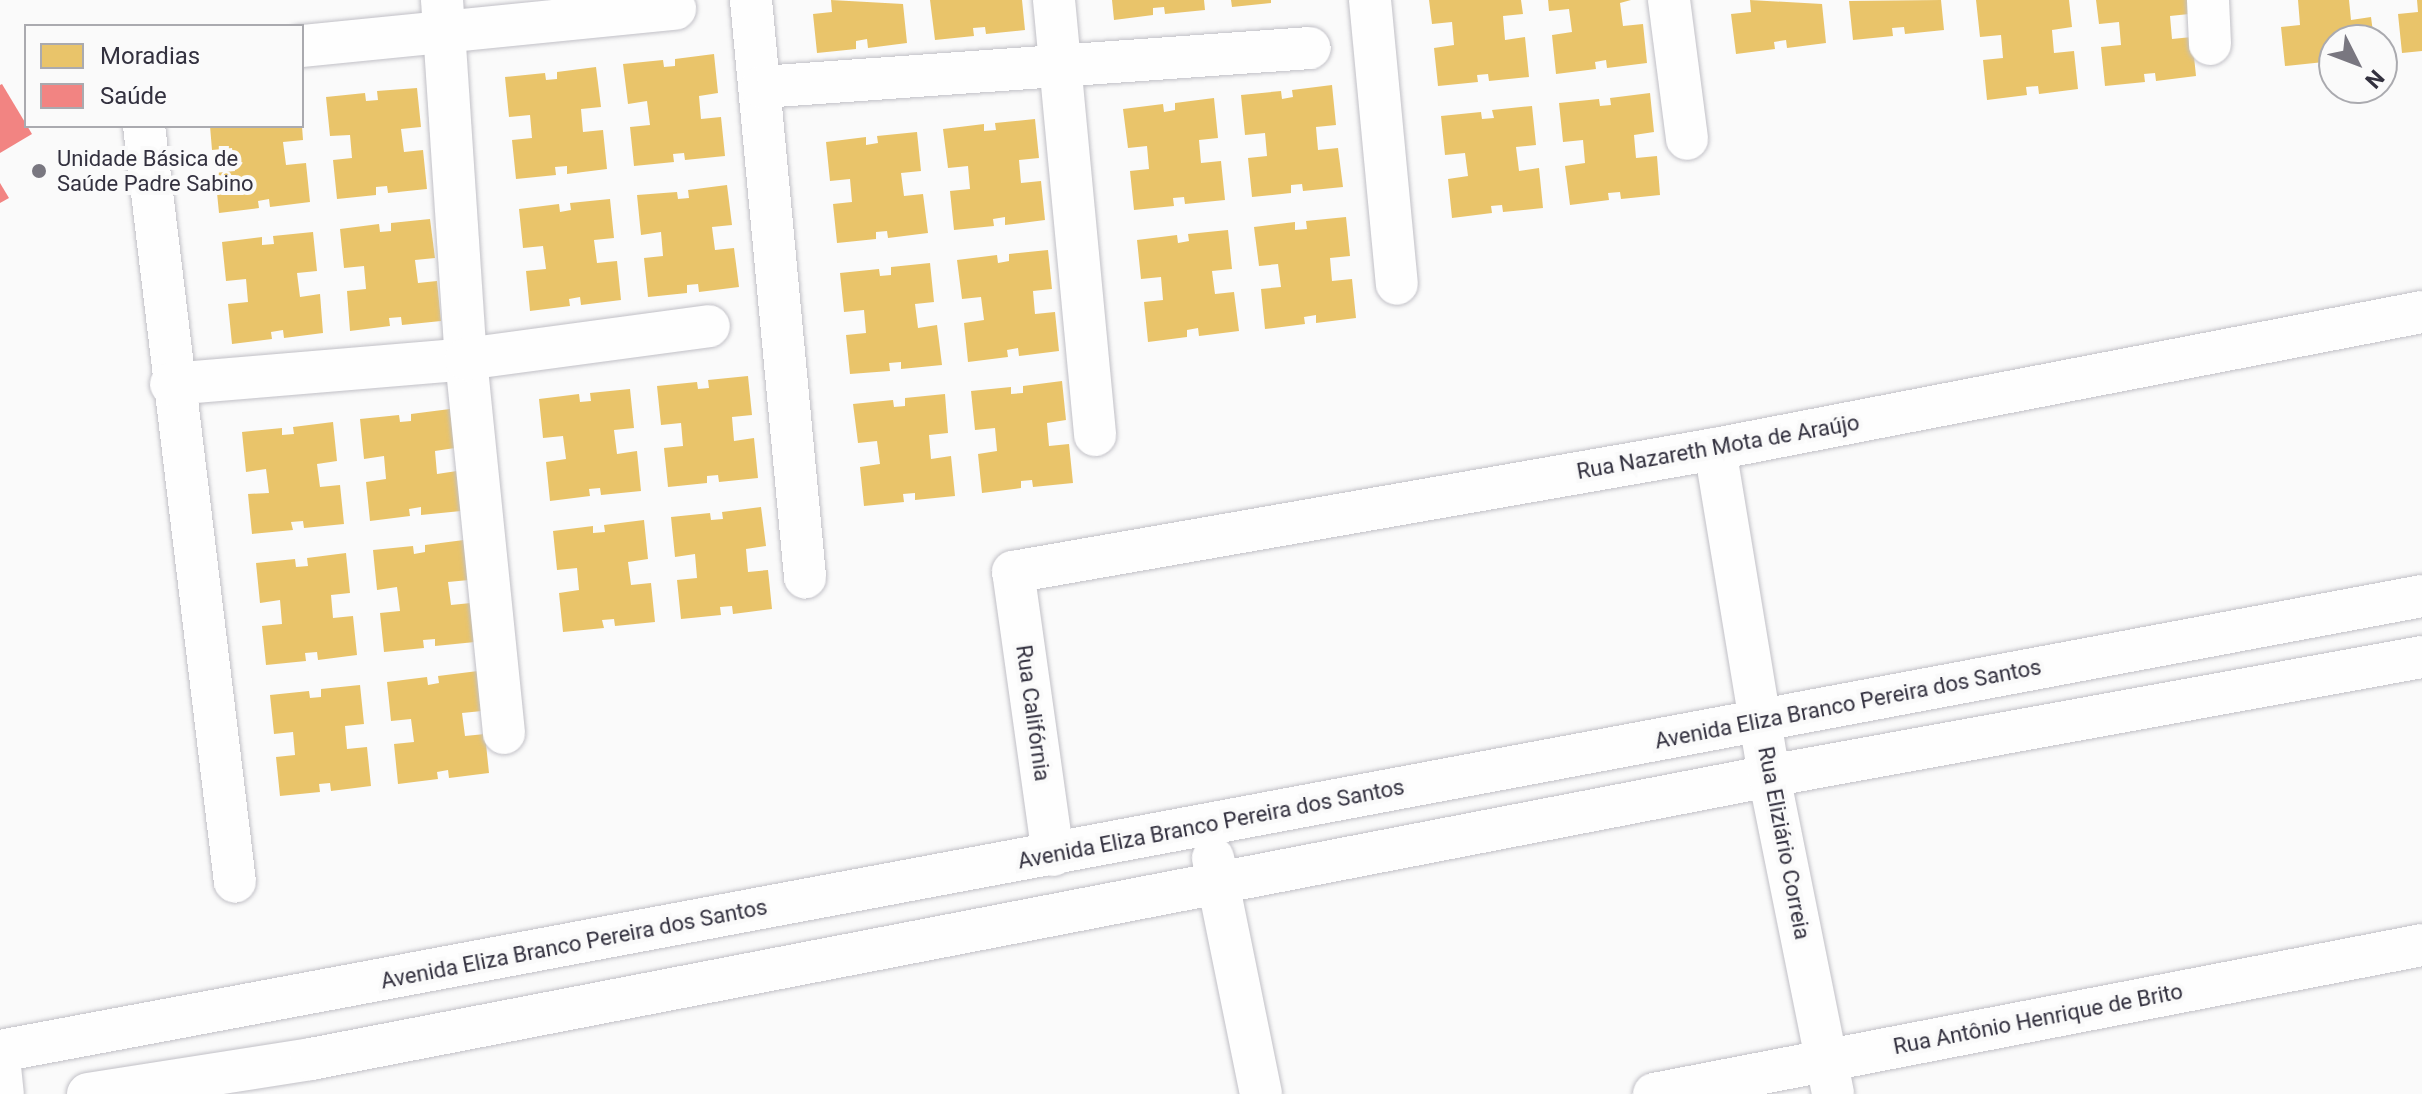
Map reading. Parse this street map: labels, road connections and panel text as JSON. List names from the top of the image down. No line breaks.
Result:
{"streets":{"street":["Rua Nazareth Mota de Araújo","Avenida Eliza Branco Pereira dos Santos","Rua Califórnia","Rua Eliziário Correia","Rua Antônio Henrique de Brito"]},"crossings":[["Rua Nazareth Mota de Araújo","Rua Califórnia"],["Rua Nazareth Mota de Araújo","Rua Eliziário Correia"],["Avenida Eliza Branco Pereira dos Santos","Rua Califórnia"],["Avenida Eliza Branco Pereira dos Santos","Rua Eliziário Correia"],["Rua Eliziário Correia","Rua Antônio Henrique de Brito"]],"places":["Unidade Básica de Saúde Padre Sabino"],"legend":["Moradias","Saúde"],"north":"bottom right"}
